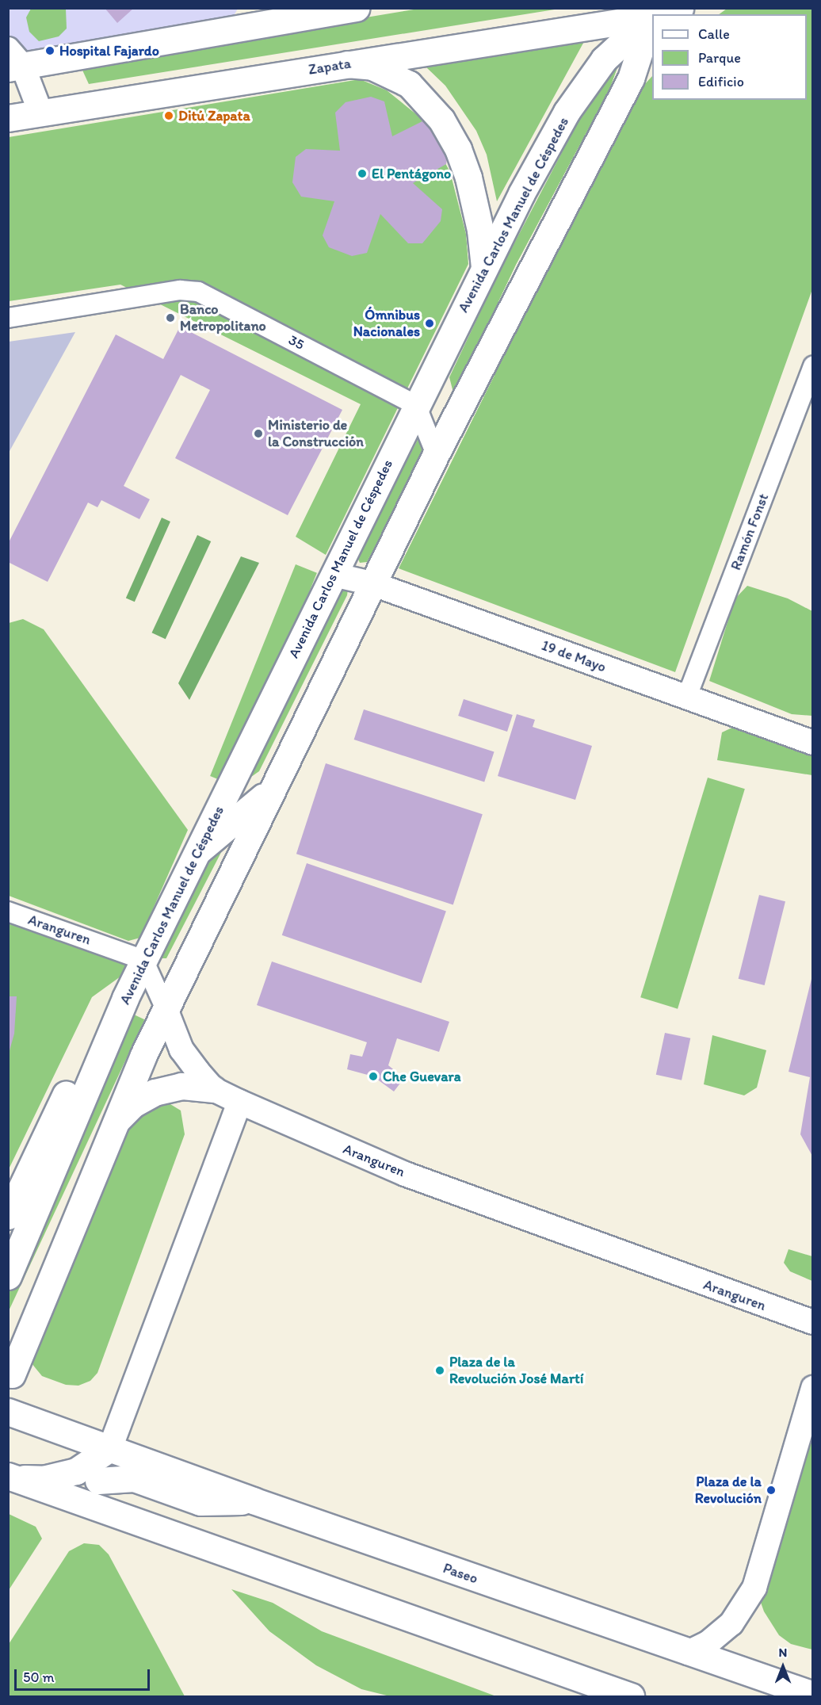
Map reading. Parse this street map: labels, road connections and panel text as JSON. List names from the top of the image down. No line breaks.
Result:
{"streets":{"main road":["Zapata","Avenida Carlos Manuel de Céspedes","Paseo"],"street":["35","Ramón Fonst","19 de Mayo","Aranguren"]},"crossings":[["Avenida Carlos Manuel de Céspedes","35"],["Avenida Carlos Manuel de Céspedes","19 de Mayo"],["Avenida Carlos Manuel de Céspedes","Aranguren"],["Ramón Fonst","19 de Mayo"]],"places":["Hospital Fajardo","Ditú Zapata","El Pentágono","Banco Metropolitano","Ómnibus Nacionales","Ministerio de la Construcción","Che Guevara","Plaza de la Revolución José Martí","Plaza de la Revolución"],"legend":["Calle","Parque","Edificio"],"scale_bar":"50 m","north":"top"}
